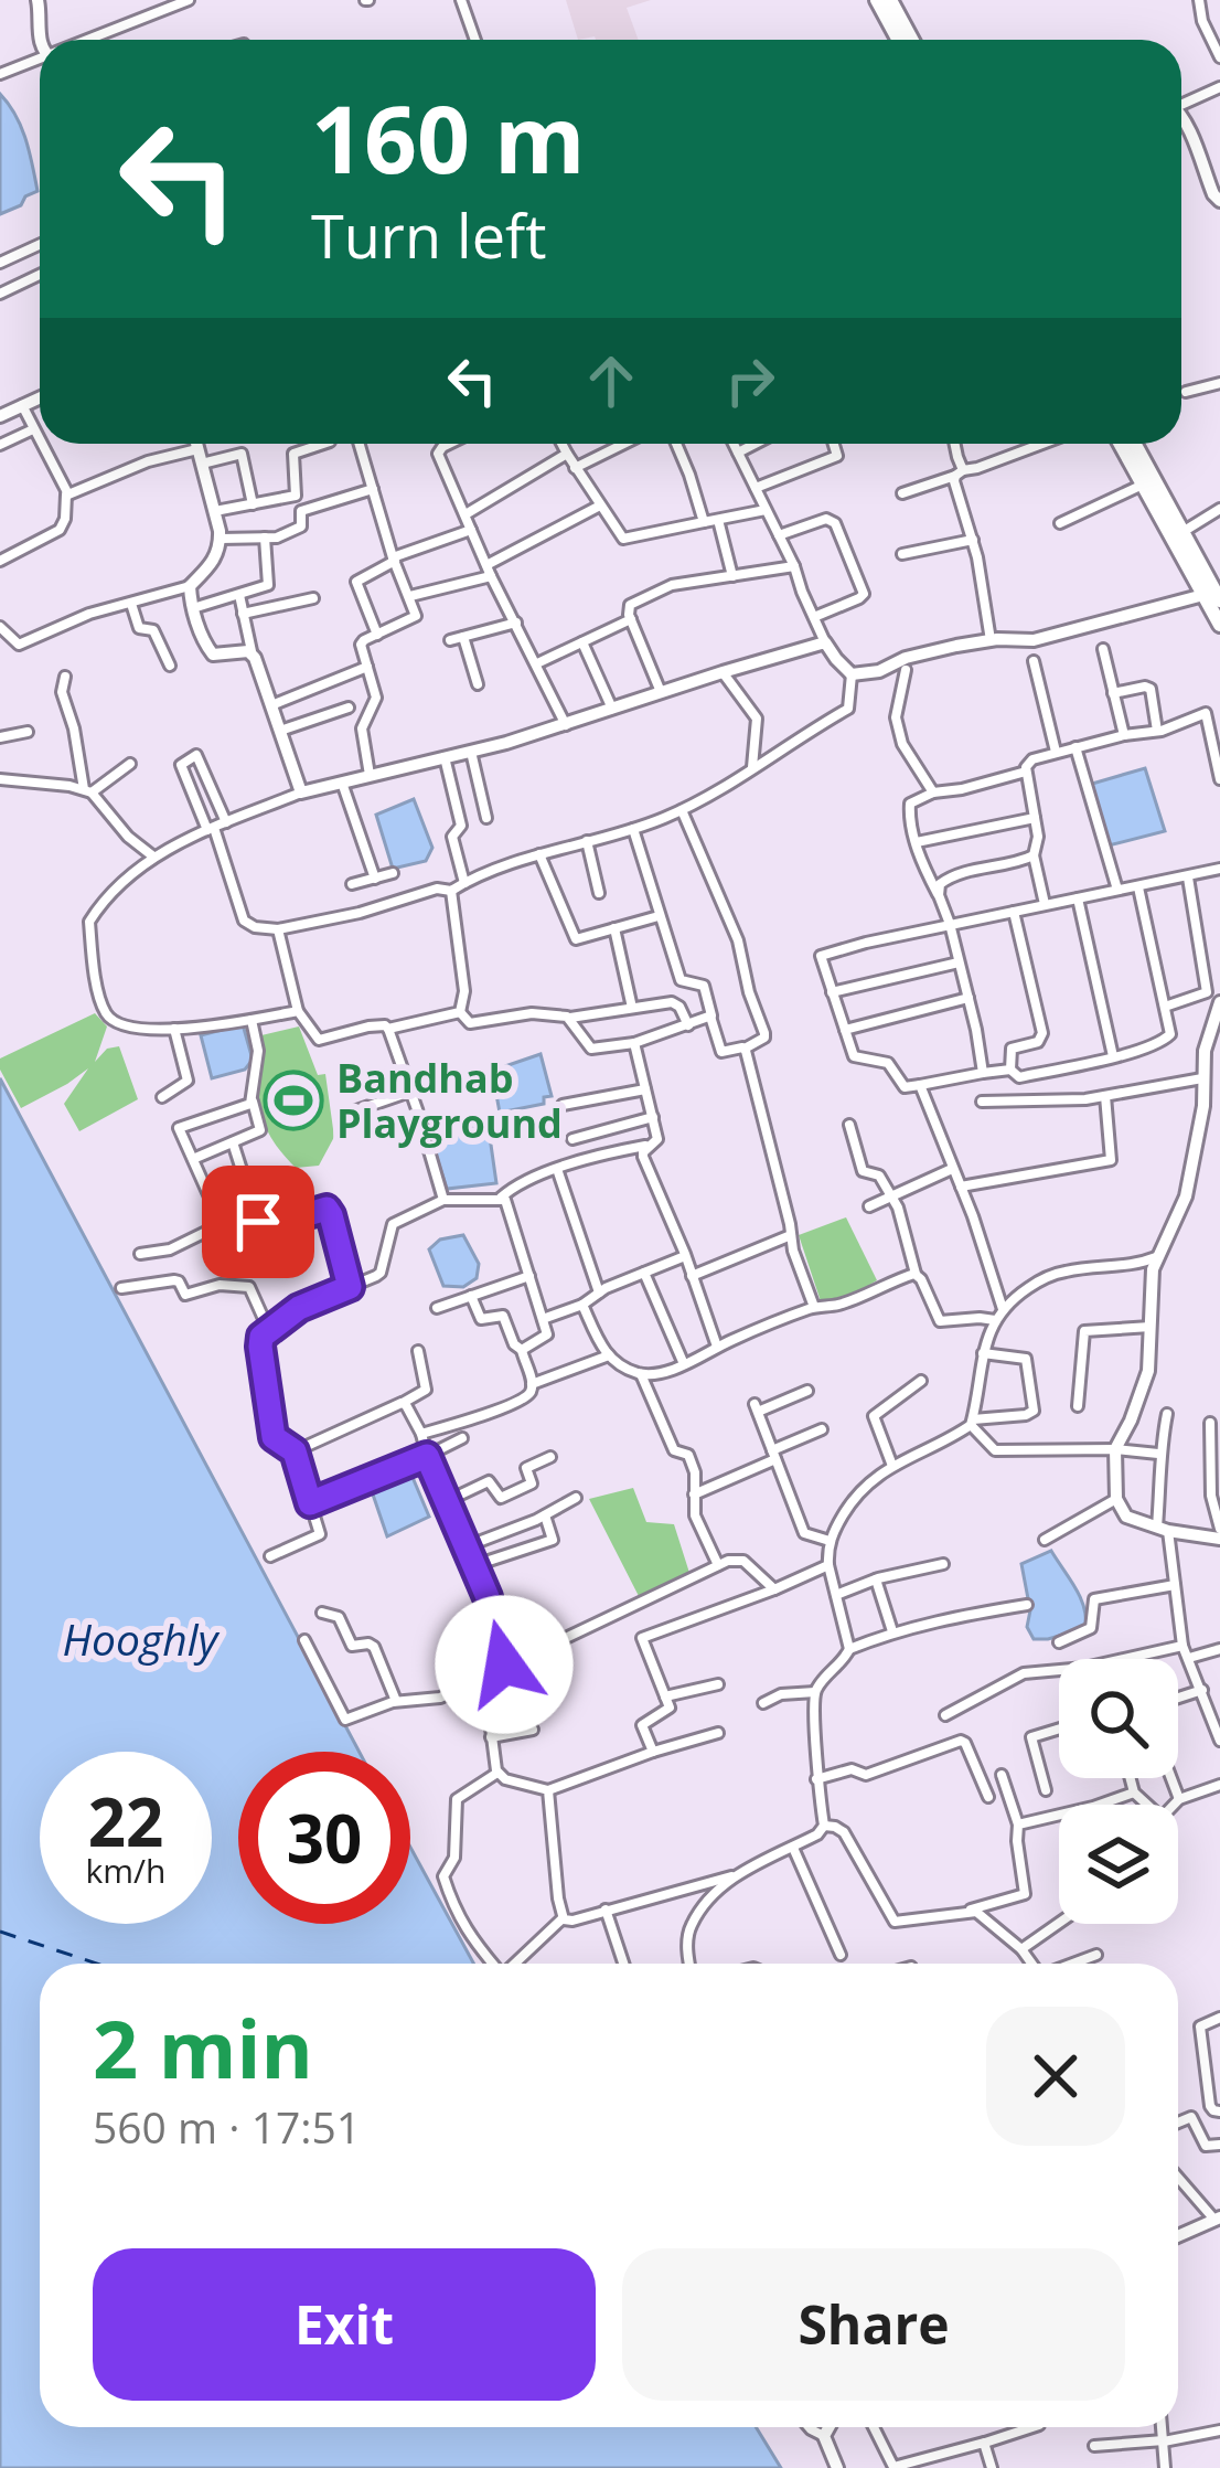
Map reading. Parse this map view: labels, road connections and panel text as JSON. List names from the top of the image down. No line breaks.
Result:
{"water":["Hooghly"],"places":{"sports":["Bandhab Playground"]},"page":{"turn":["160 m","Turn left"],"speed":"22 km/h","limit":"30","heading":["2 min","560 m · 17:51"],"buttons":["Exit","Share"]}}
